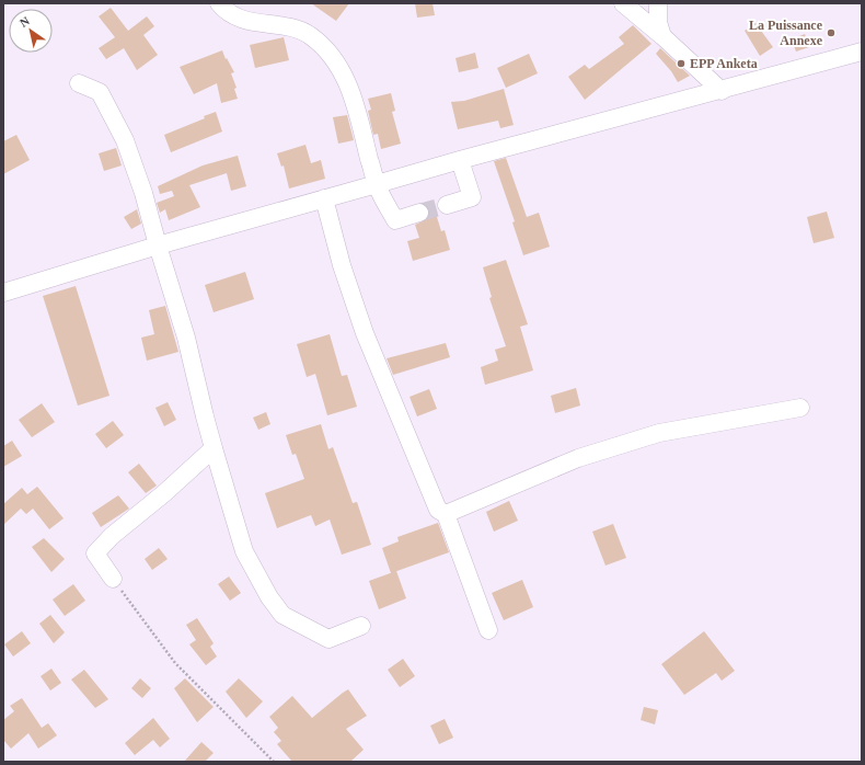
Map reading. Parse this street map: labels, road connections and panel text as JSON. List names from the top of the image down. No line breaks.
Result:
{"places":["La Puissance Annexe","EPP Anketa"],"north":"top left"}
